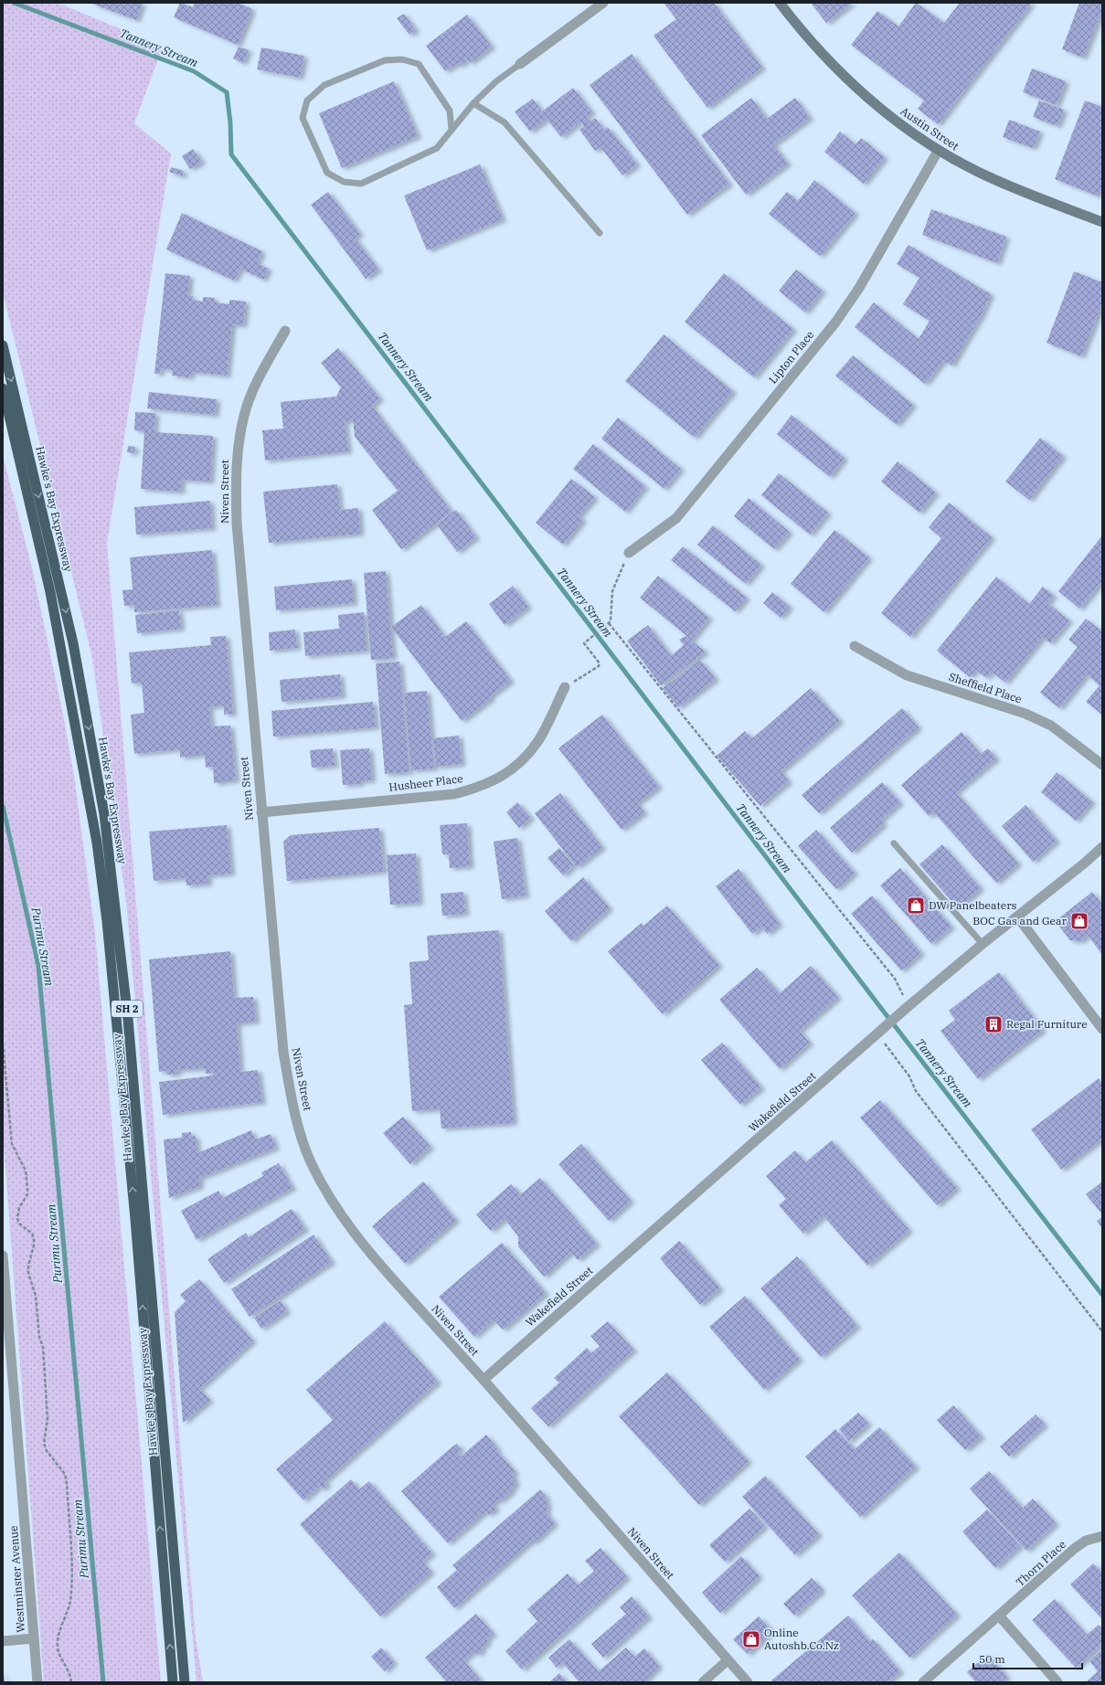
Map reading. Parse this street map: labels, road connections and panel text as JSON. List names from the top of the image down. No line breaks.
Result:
{"streets":{"highway":["Hawke's Bay Expressway","SH 2"],"main road":["Austin Street"],"street":["Lipton Place","Niven Street","Sheffield Place","Husheer Place","Wakefield Street","Thorn Place","Westminster Avenue"]},"crossings":[["Austin Street","Lipton Place"],["Niven Street","Husheer Place"],["Niven Street","Wakefield Street"]],"water":["Tannery Stream","Purimu Stream"],"places":{"shop":["DW Panelbeaters","BOC Gas and Gear","Online Autoshb.Co.Nz"],"building":["Regal Furniture"]},"scale_bar":"50 m"}
